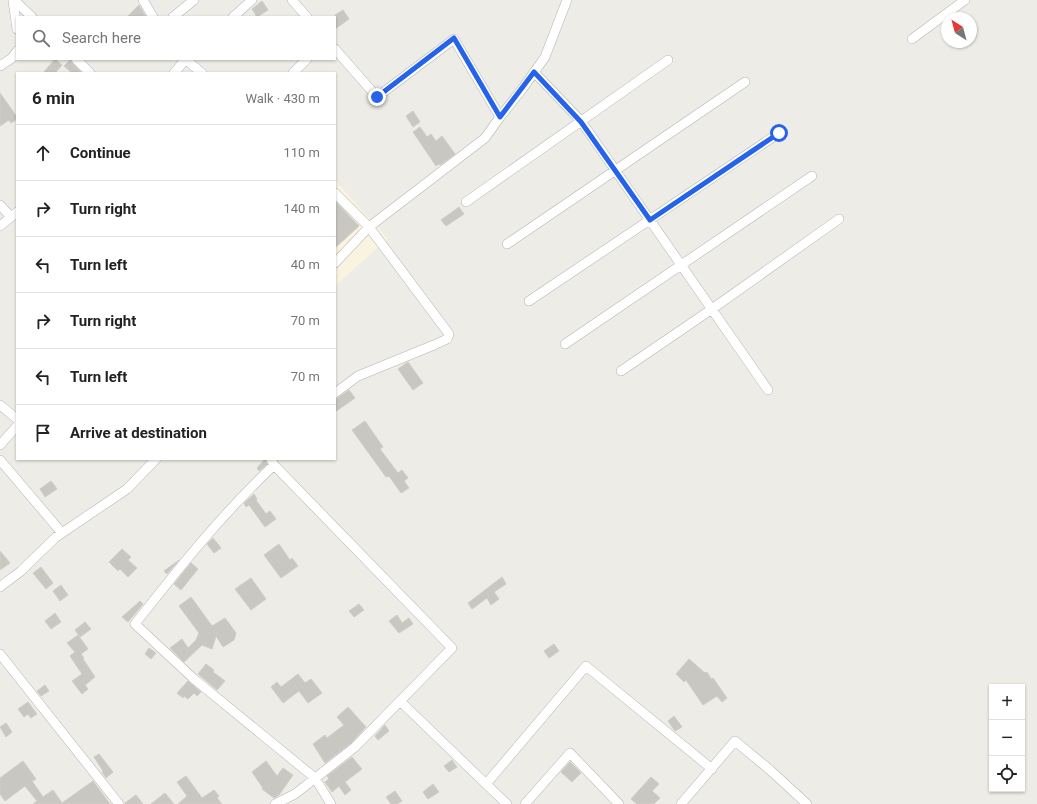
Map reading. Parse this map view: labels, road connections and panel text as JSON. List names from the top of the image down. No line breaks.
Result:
{"north":"top left","page":{"search":"Search here","heading":["6 min","Walk · 430 m"],"list":[["Continue","110 m"],["Turn right","140 m"],["Turn left","40 m"],["Turn right","70 m"],["Turn left","70 m"],"Arrive at destination"],"map_buttons":["+","−"]}}
